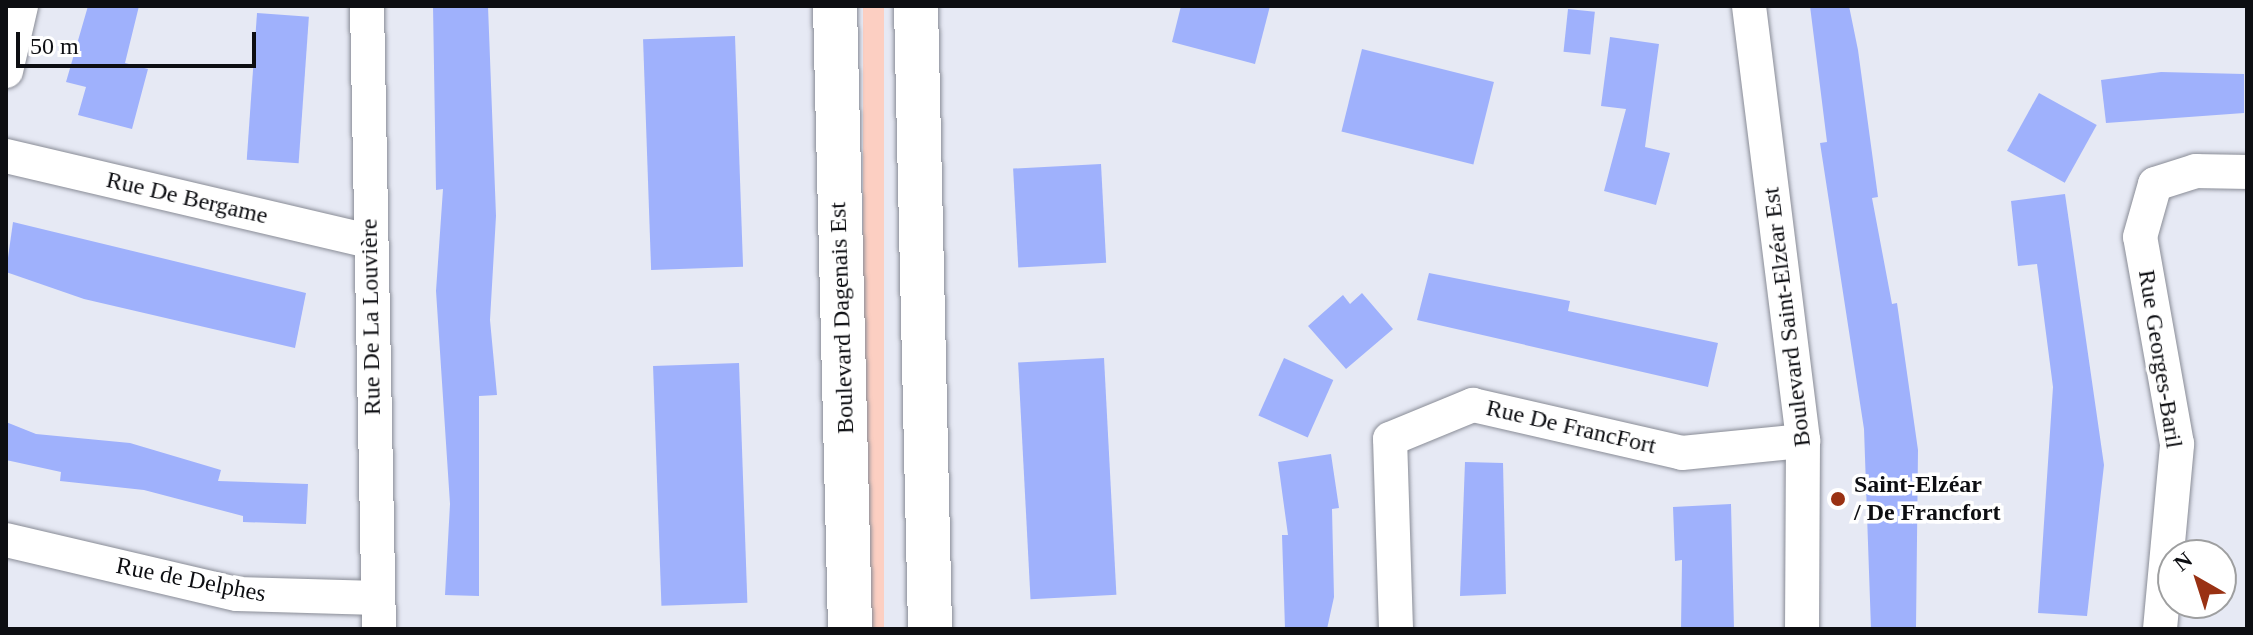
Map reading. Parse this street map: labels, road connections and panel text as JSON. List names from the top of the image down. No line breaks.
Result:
{"streets":{"main road":["Boulevard Dagenais Est"],"street":["Rue De Bergame","Rue De La Louvière","Boulevard Saint-Elzéar Est","Rue Georges-Baril","Rue De FrancFort","Rue de Delphes"]},"crossings":[["Rue De Bergame","Rue De La Louvière"],["Rue De La Louvière","Rue de Delphes"],["Boulevard Saint-Elzéar Est","Rue De FrancFort"]],"places":["Saint-Elzéar / De Francfort"],"scale_bar":"50 m","north":"top left"}
